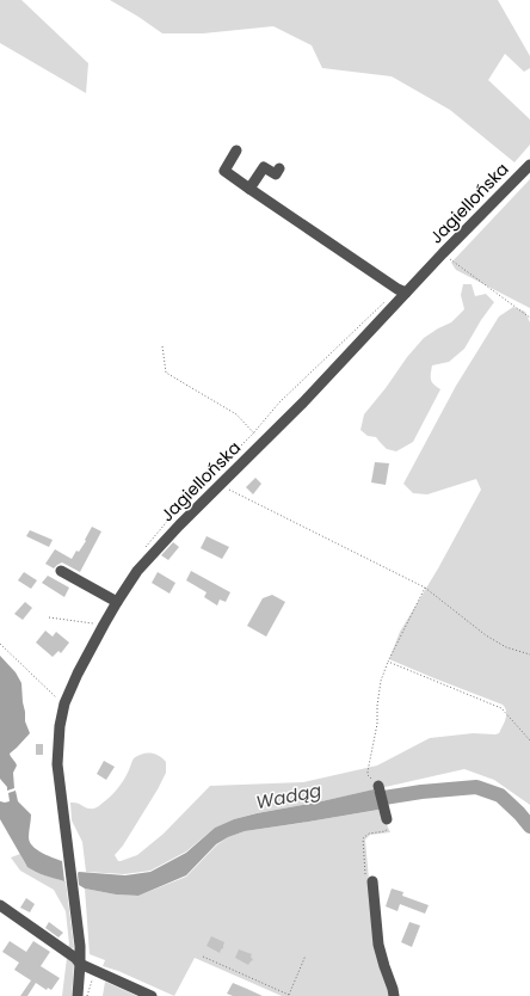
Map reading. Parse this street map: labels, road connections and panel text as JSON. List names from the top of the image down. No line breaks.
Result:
{"streets":{"street":["Jagiellońska"]},"water":["Wadąg"]}
